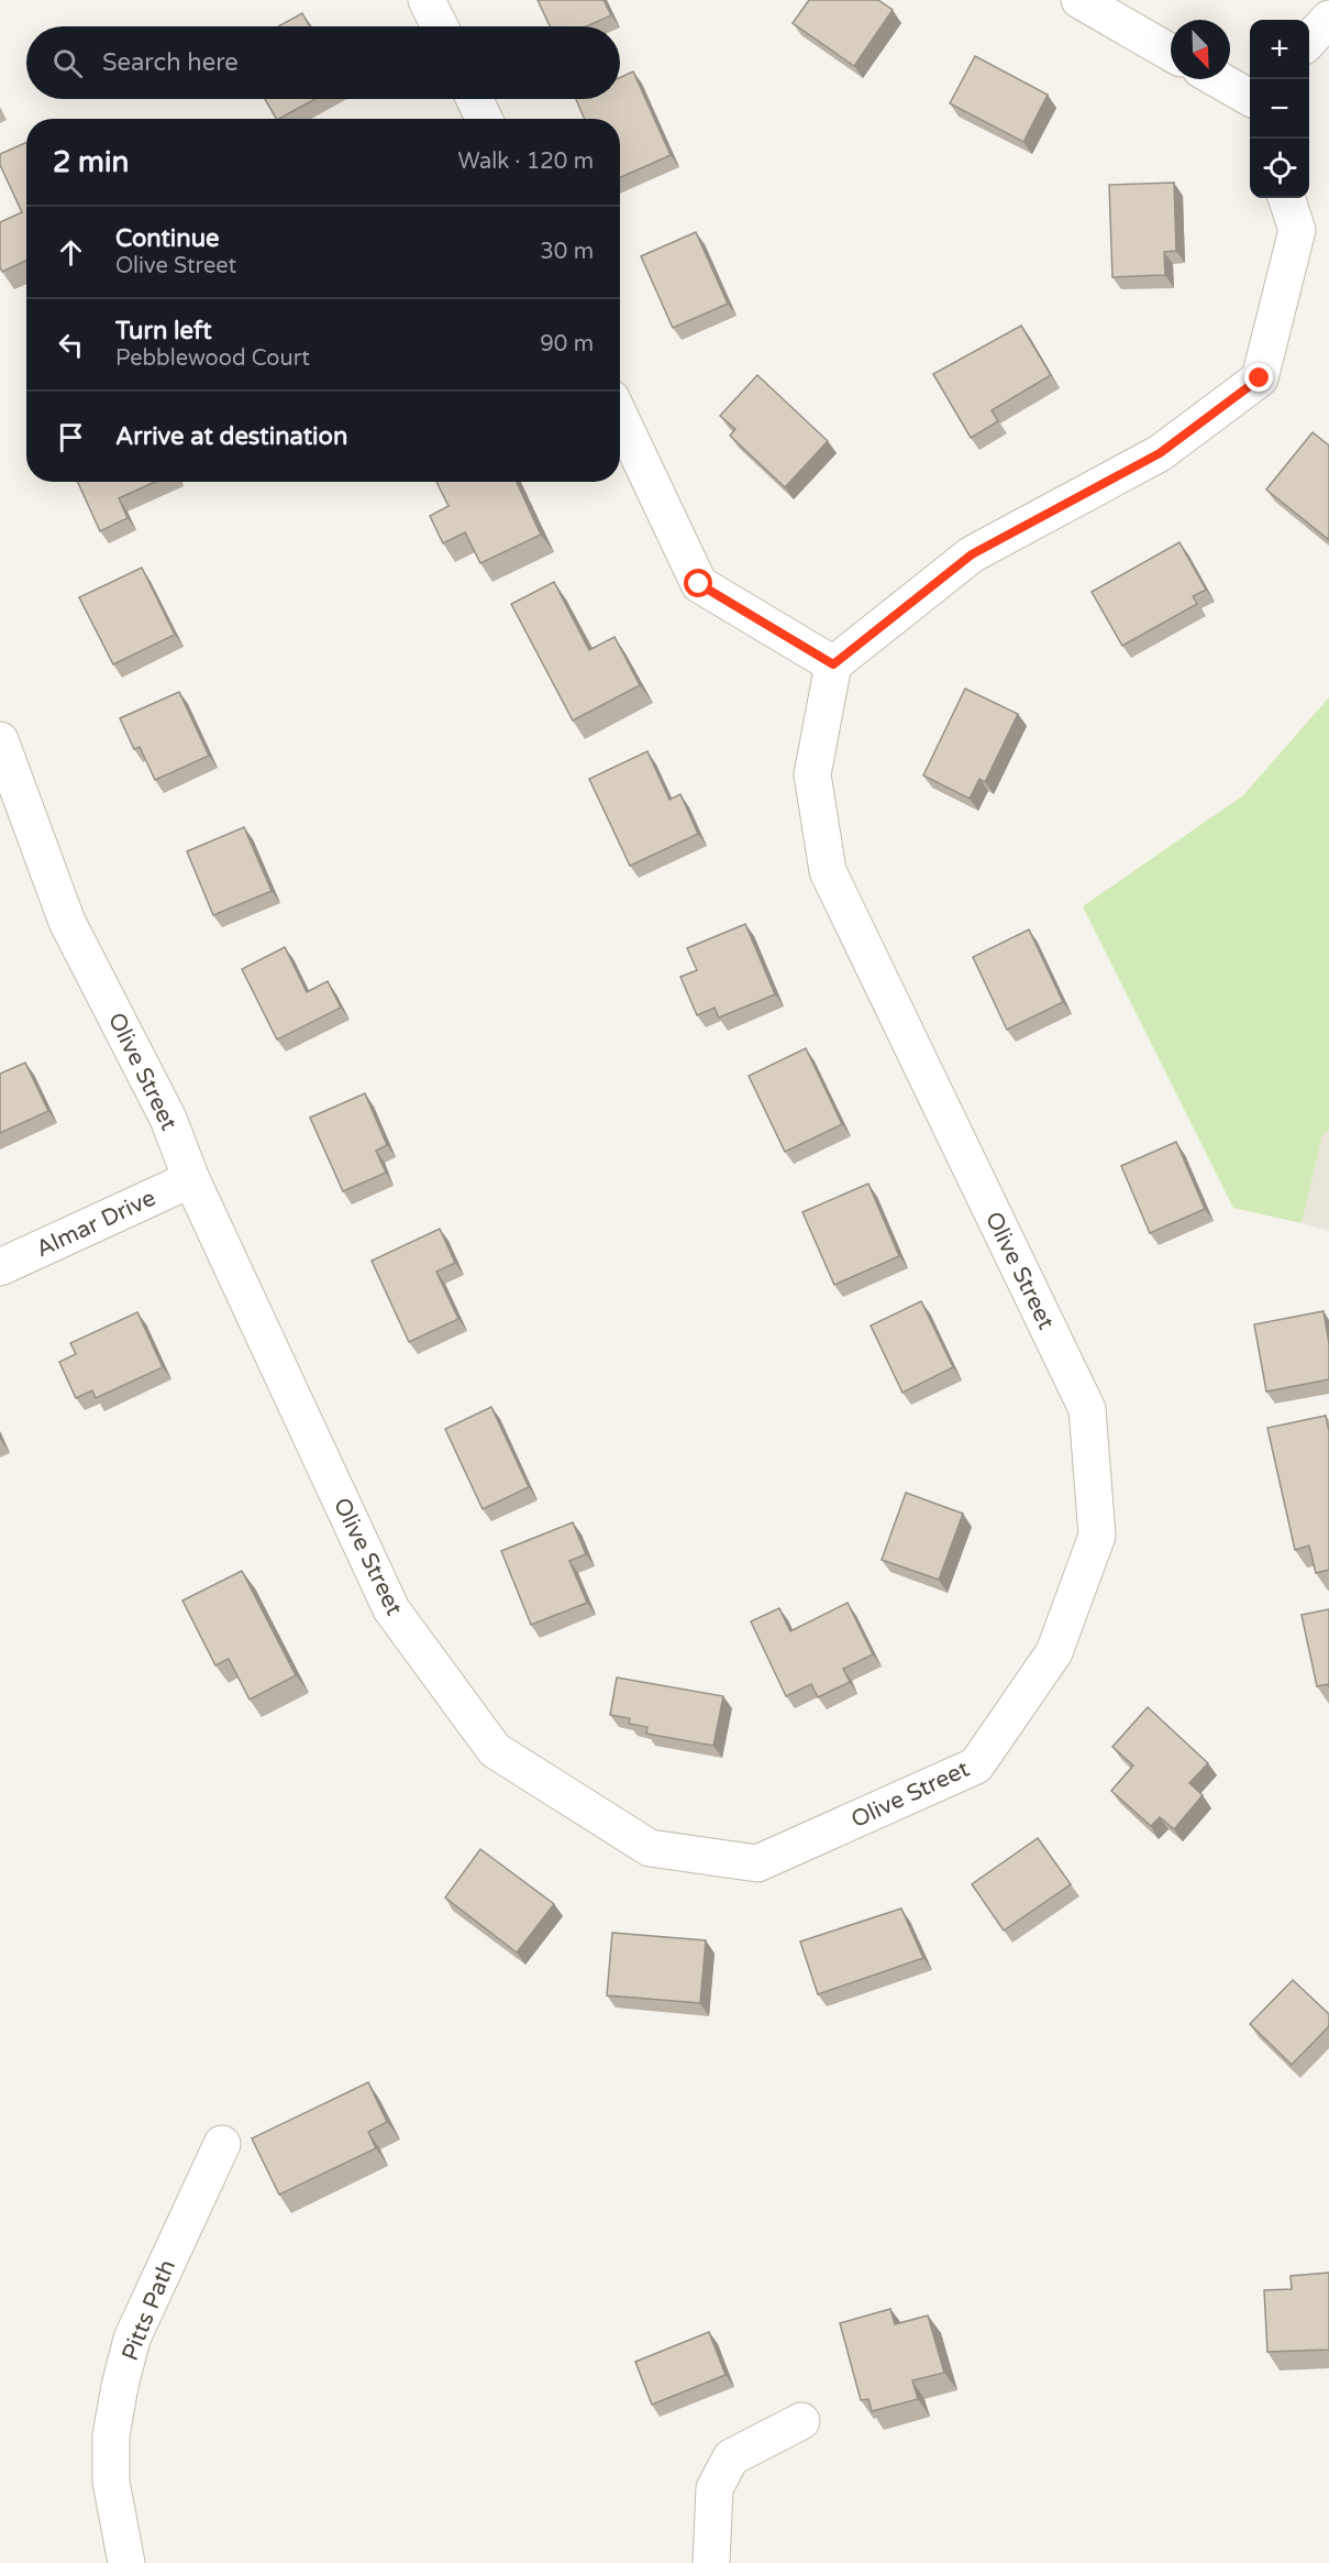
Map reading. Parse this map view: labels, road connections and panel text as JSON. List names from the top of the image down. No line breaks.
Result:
{"streets":{"street":["Olive Street","Almar Drive","Pitts Path"]},"crossings":[["Olive Street","Almar Drive"]],"north":"bottom right","page":{"map_buttons":["+","−"],"search":"Search here","heading":["2 min","Walk · 120 m"],"list":[["Continue","Olive Street","30 m"],["Turn left","Pebblewood Court","90 m"],"Arrive at destination"]}}
